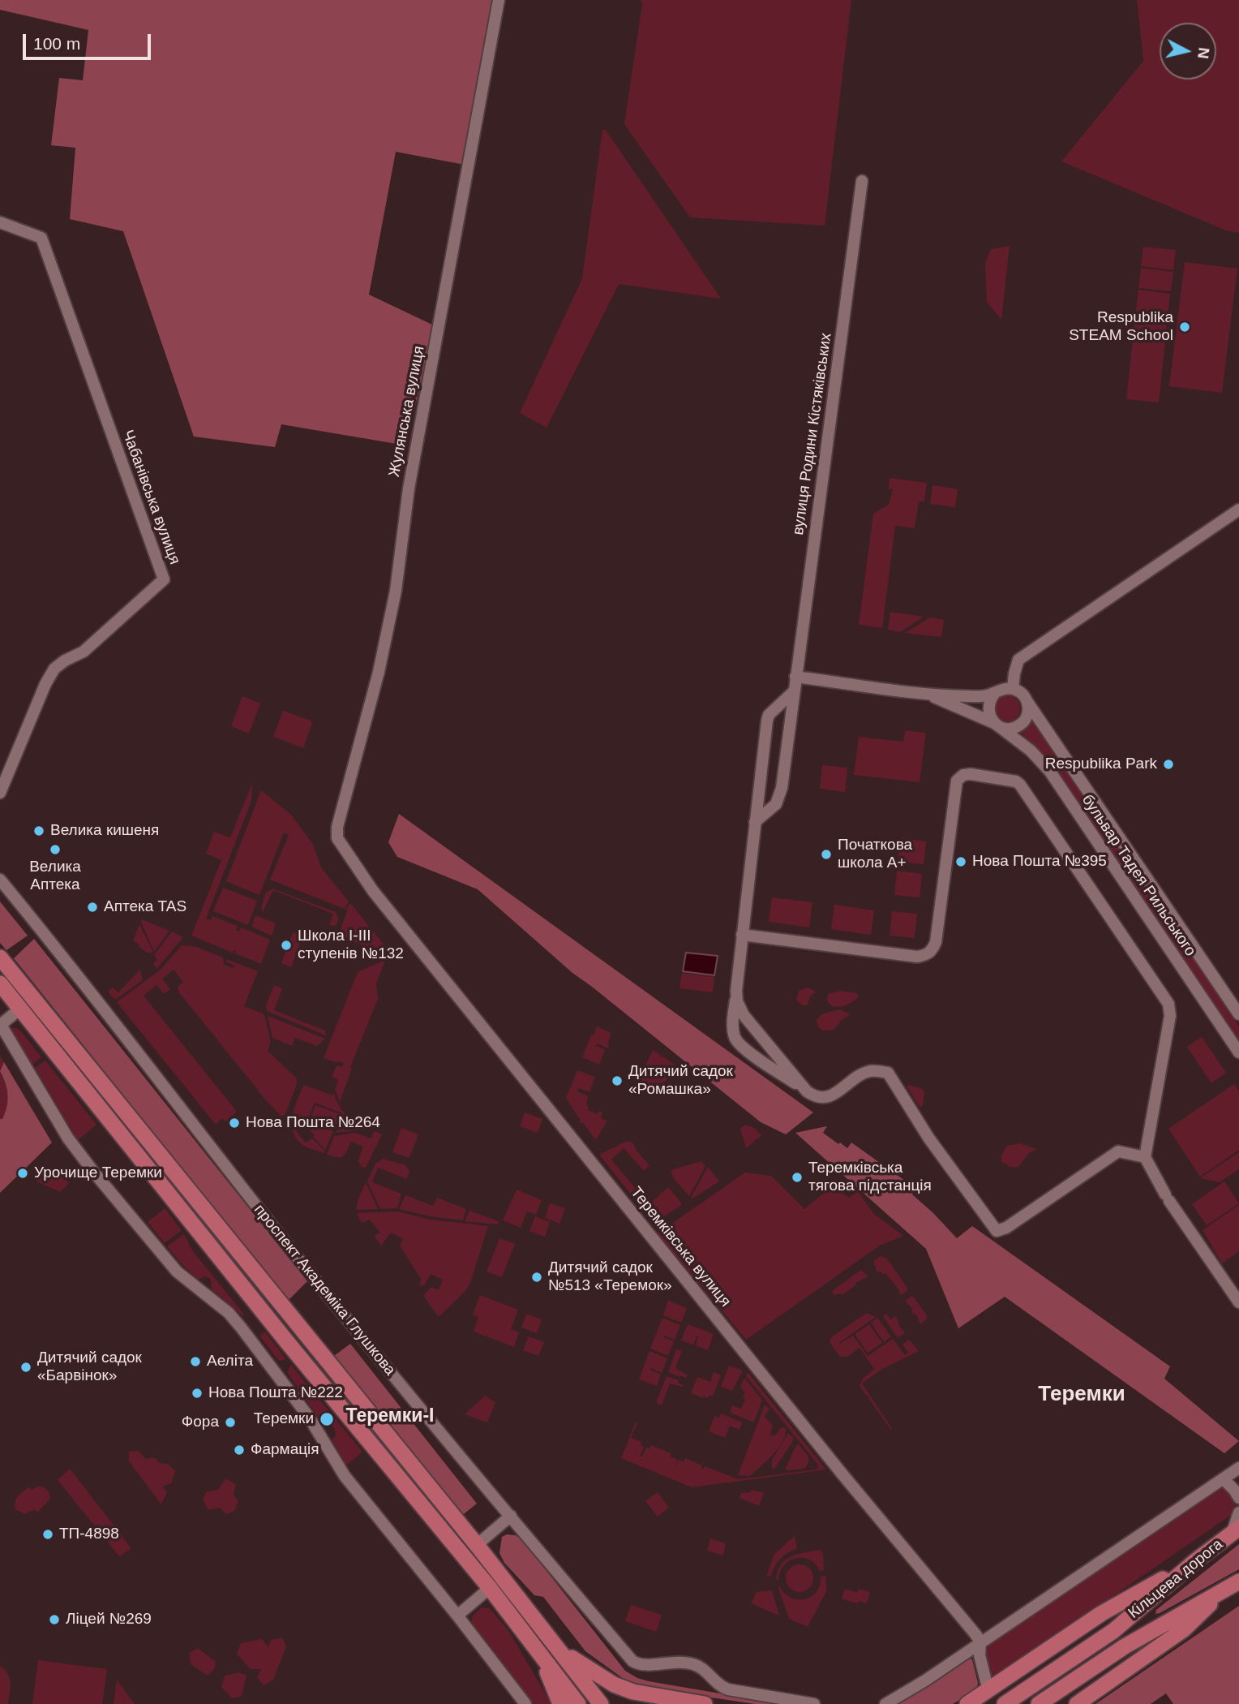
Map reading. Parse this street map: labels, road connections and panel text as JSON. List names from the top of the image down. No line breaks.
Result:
{"streets":{"highway":["Кільцева дорога"],"street":["Жулянська вулиця","вулиця Родини Кістяківських","Чабанівська вулиця","бульвар Тадея Рильського","Теремківська вулиця","проспект Академіка Глушкова"]},"crossings":[["Жулянська вулиця","Теремківська вулиця"],["вулиця Родини Кістяківських","бульвар Тадея Рильського"]],"districts":["Теремки","Теремки-І"],"places":["Respublika STEAM School","Respublika Park","Велика кишеня","Велика Аптека","Початкова школа А+","Нова Пошта №395","Аптека TAS","Школа І-ІІІ ступенів №132","Дитячий садок «Ромашка»","Нова Пошта №264","Урочище Теремки","Теремківська тягова підстанція","Дитячий садок №513 «Теремок»","Аеліта","Дитячий садок «Барвінок»","Нова Пошта №222","Теремки","Фора","Фармація","ТП-4898","Ліцей №269"],"scale_bar":"100 m","north":"right"}
